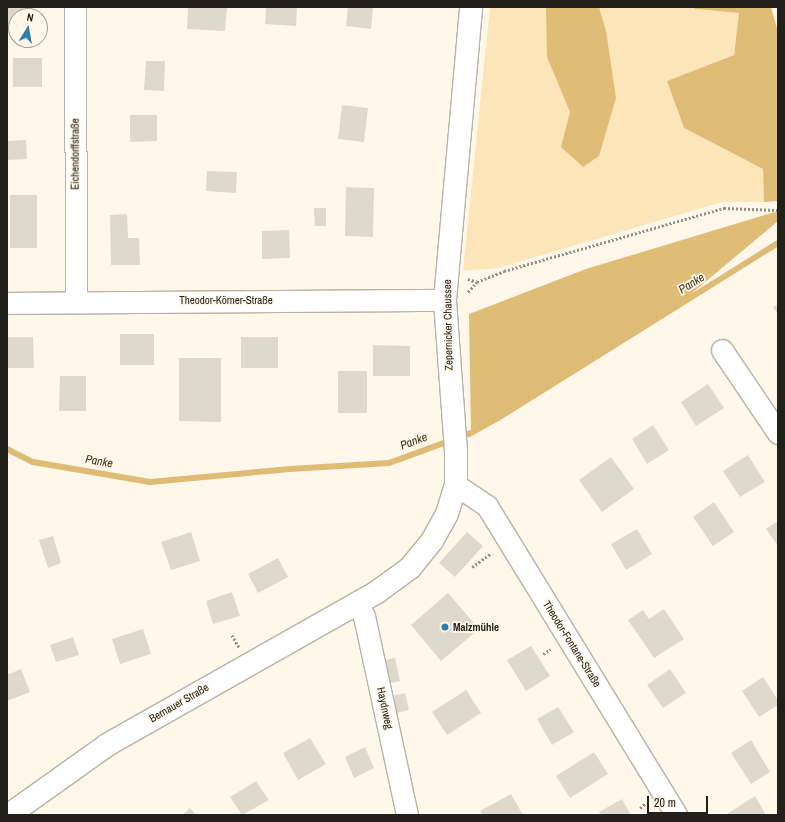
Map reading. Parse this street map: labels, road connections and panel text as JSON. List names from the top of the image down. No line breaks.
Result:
{"streets":{"main road":["Zepernicker Chaussee","Bernauer Straße"],"street":["Eichendorffstraße","Theodor-Körner-Straße","Theodor-Fontane-Straße","Haydnweg"]},"crossings":[["Eichendorffstraße","Theodor-Körner-Straße"],["Theodor-Körner-Straße","Zepernicker Chaussee"],["Zepernicker Chaussee","Theodor-Fontane-Straße"],["Zepernicker Chaussee","Bernauer Straße"],["Zepernicker Chaussee","Haydnweg"],["Bernauer Straße","Haydnweg"]],"water":["Panke"],"places":["Malzmühle"],"scale_bar":"20 m","north":"top"}
